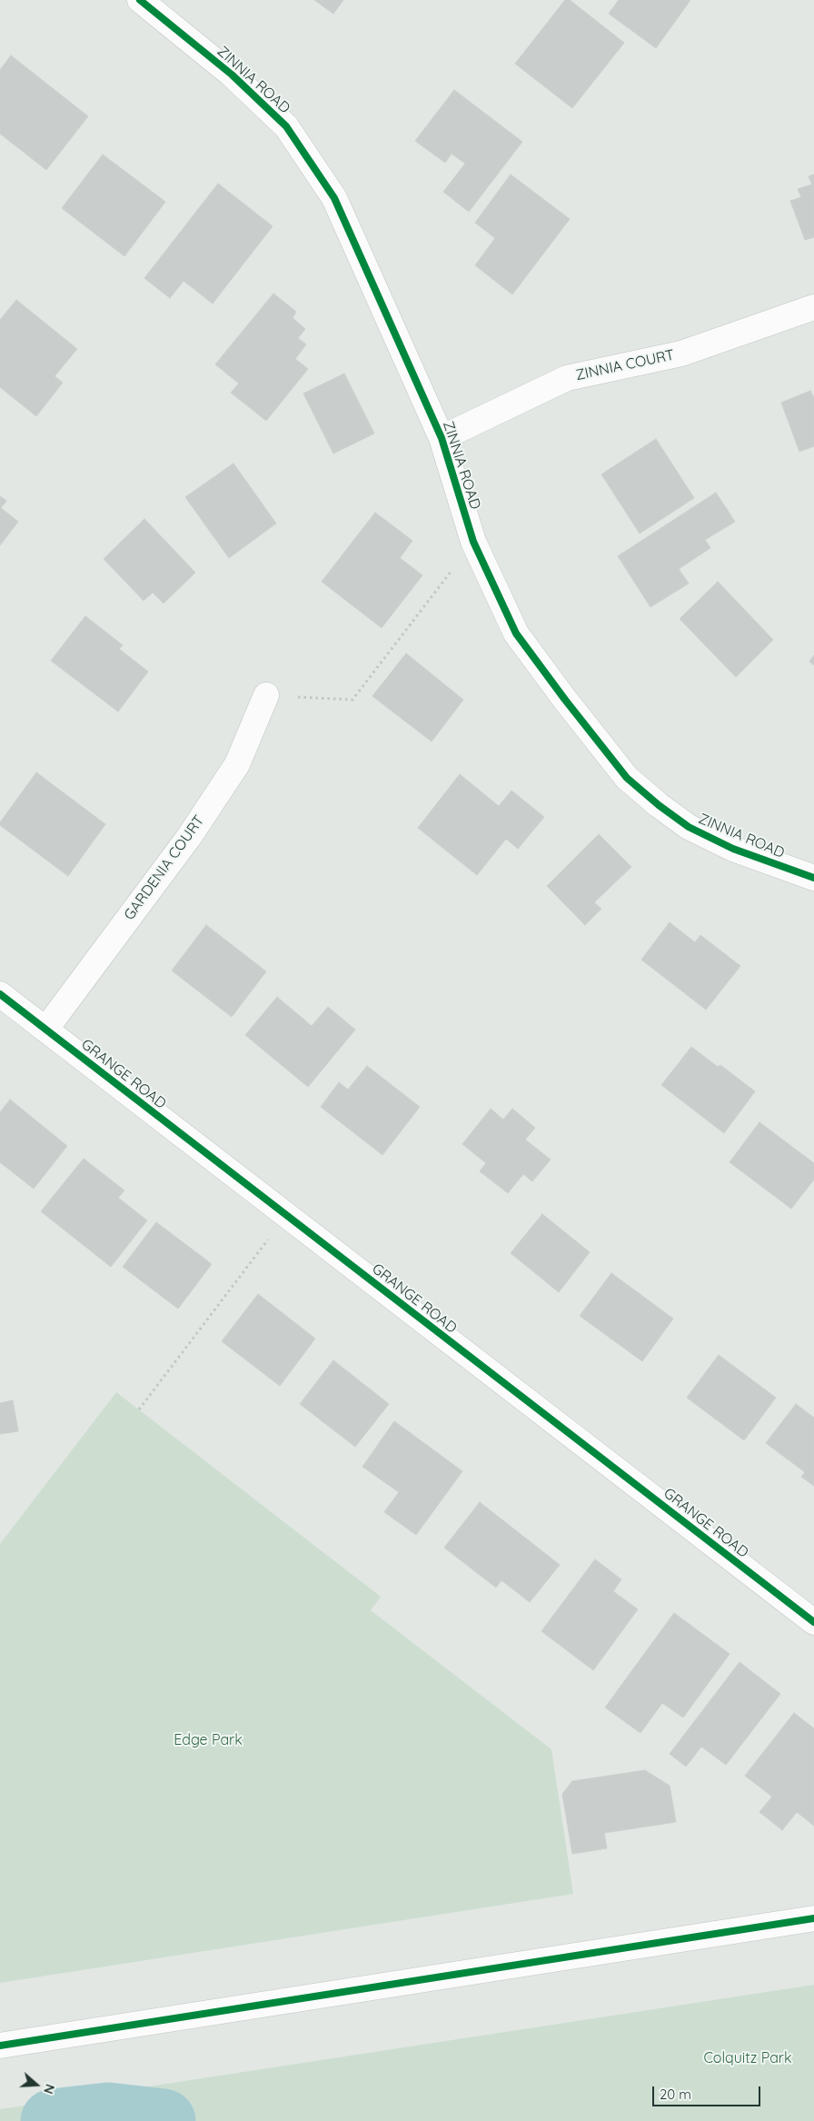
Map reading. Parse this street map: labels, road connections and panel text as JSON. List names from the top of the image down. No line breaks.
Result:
{"streets":{"street":["ZINNIA ROAD","ZINNIA COURT","GARDENIA COURT","GRANGE ROAD"]},"crossings":[["ZINNIA ROAD","ZINNIA COURT"],["GARDENIA COURT","GRANGE ROAD"]],"parks":["Edge Park","Colquitz Park"],"scale_bar":"20 m","north":"right"}
